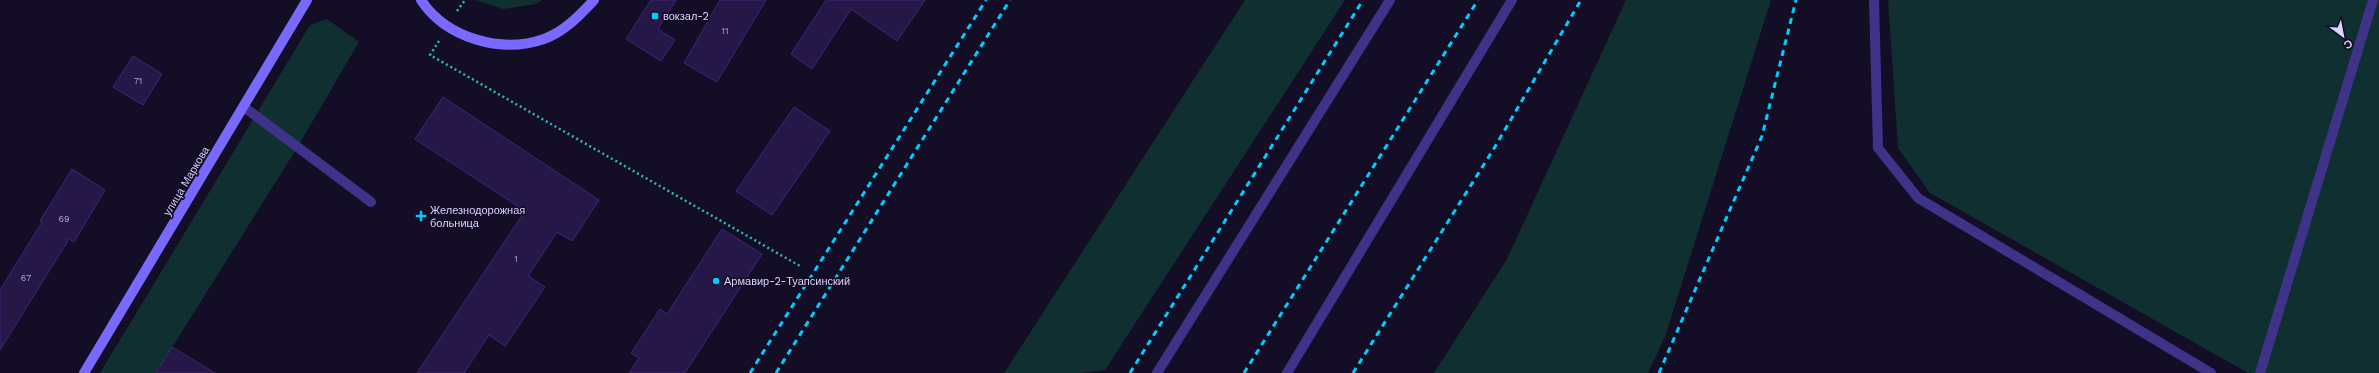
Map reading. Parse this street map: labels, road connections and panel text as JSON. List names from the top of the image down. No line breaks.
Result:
{"streets":{"main road":["улица Маркова"]},"places":{"transit":["вокзал-2"],"health":["Железнодорожная больница"],"other":["Армавир-2-Туапсинский"]},"house_numbers":["11","71","69","1","67"],"north":"bottom right"}
